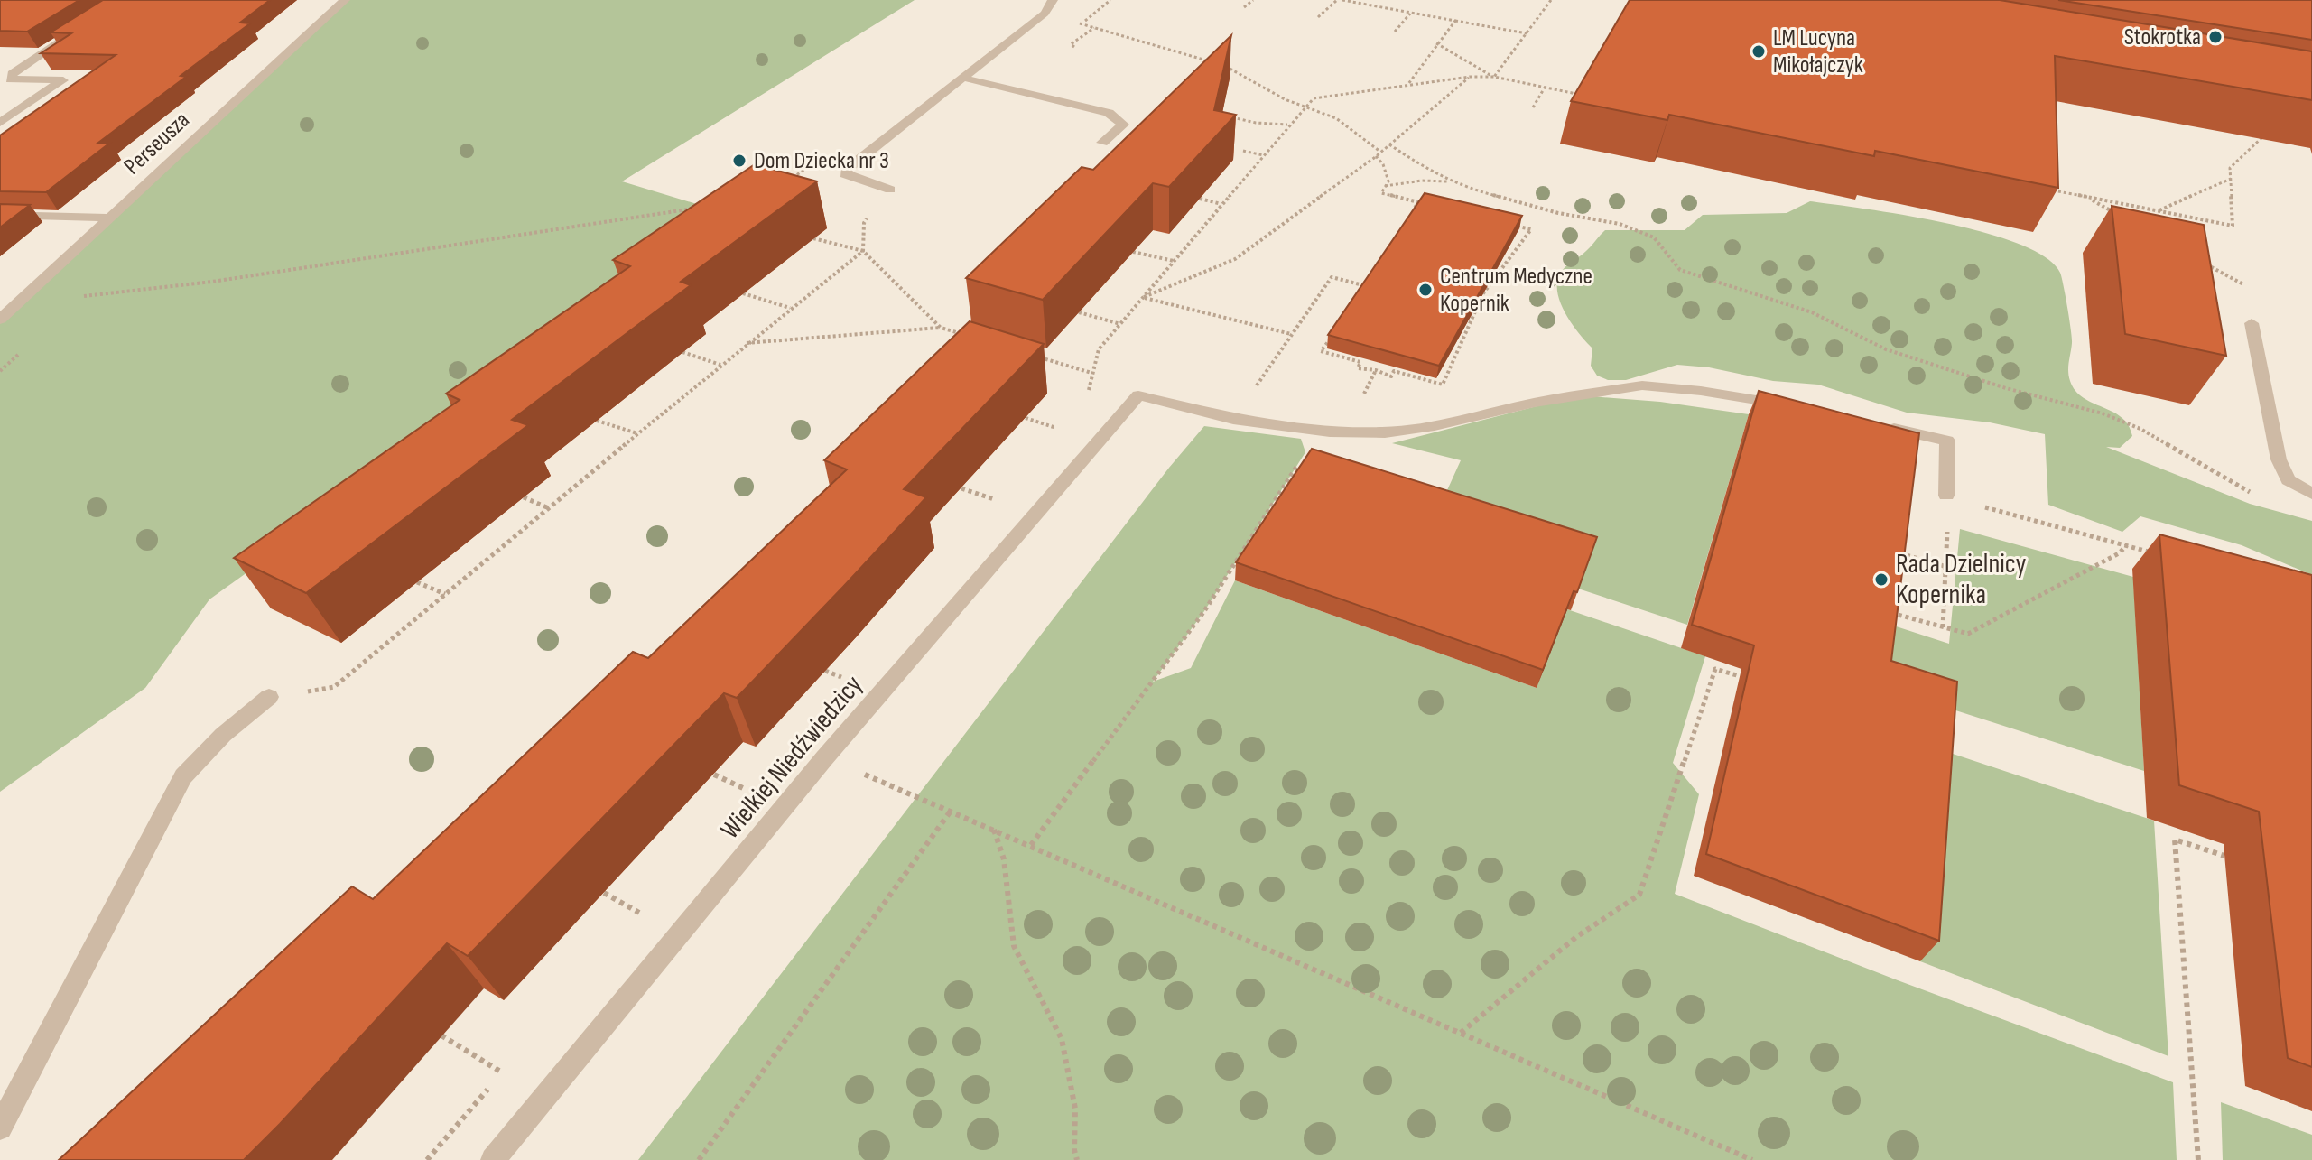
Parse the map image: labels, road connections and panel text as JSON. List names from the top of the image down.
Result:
{
  "streets": {
    "street": ["Perseusza", "Wielkiej Niedźwiedzicy"]
  },
  "places": [
    "Stokrotka",
    "LM Lucyna Mikołajczyk",
    "Dom Dziecka nr 3",
    "Centrum Medyczne Kopernik",
    "Rada Dzielnicy Kopernika"
  ]
}
